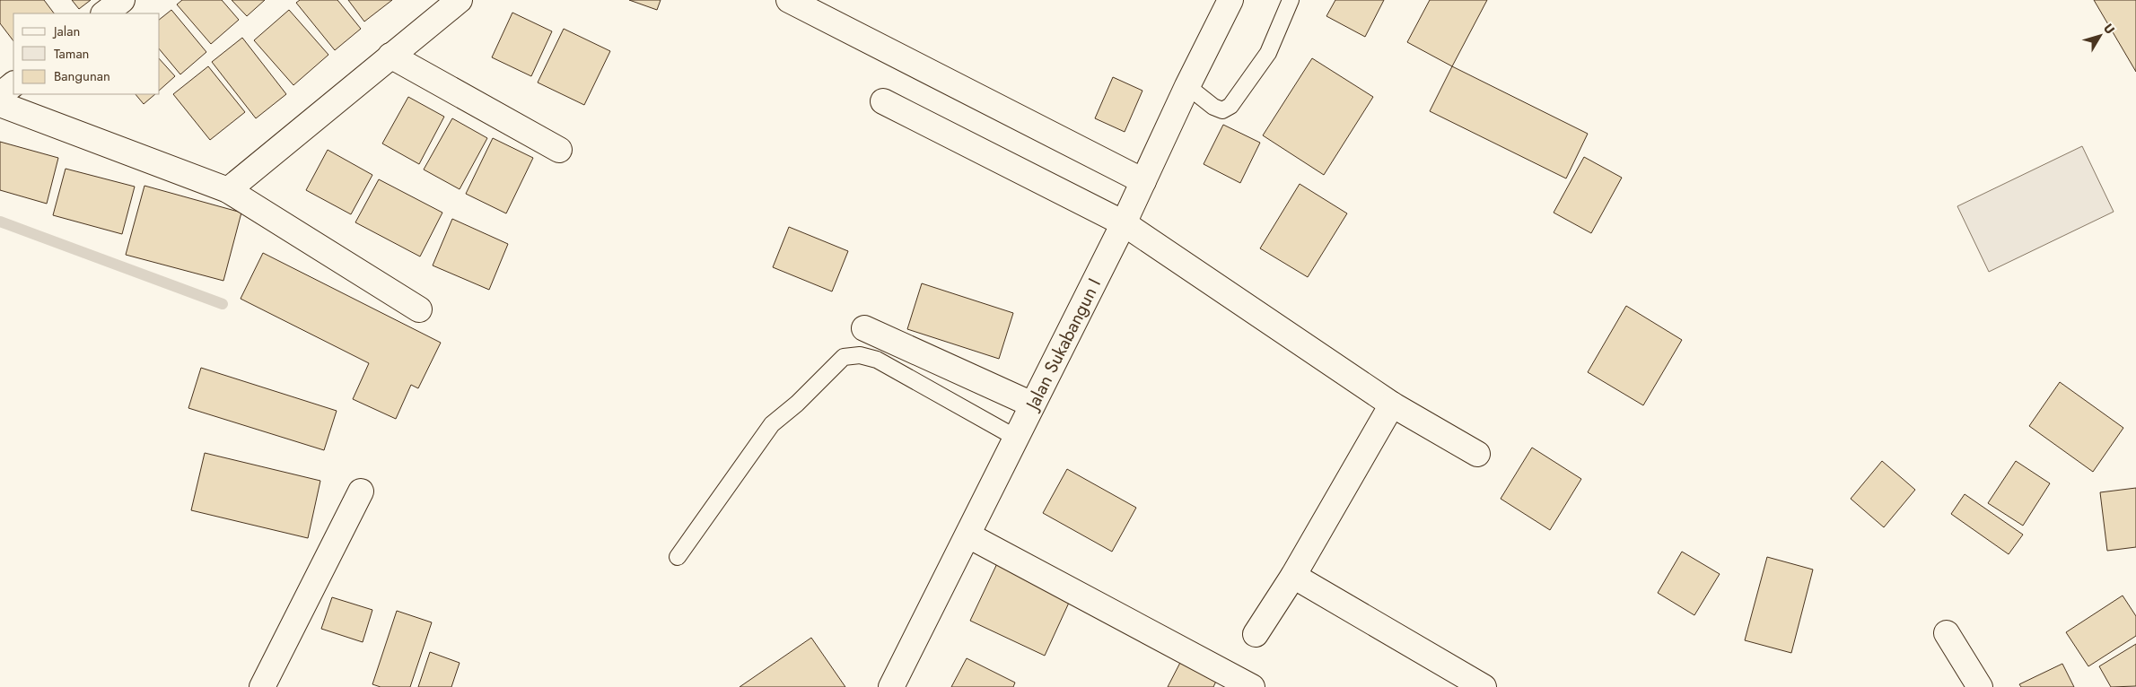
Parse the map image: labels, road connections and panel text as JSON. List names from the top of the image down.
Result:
{
  "streets": {
    "street": ["Jalan Sukabangun I"]
  },
  "legend": ["Jalan", "Taman", "Bangunan"],
  "north": "top right"
}
